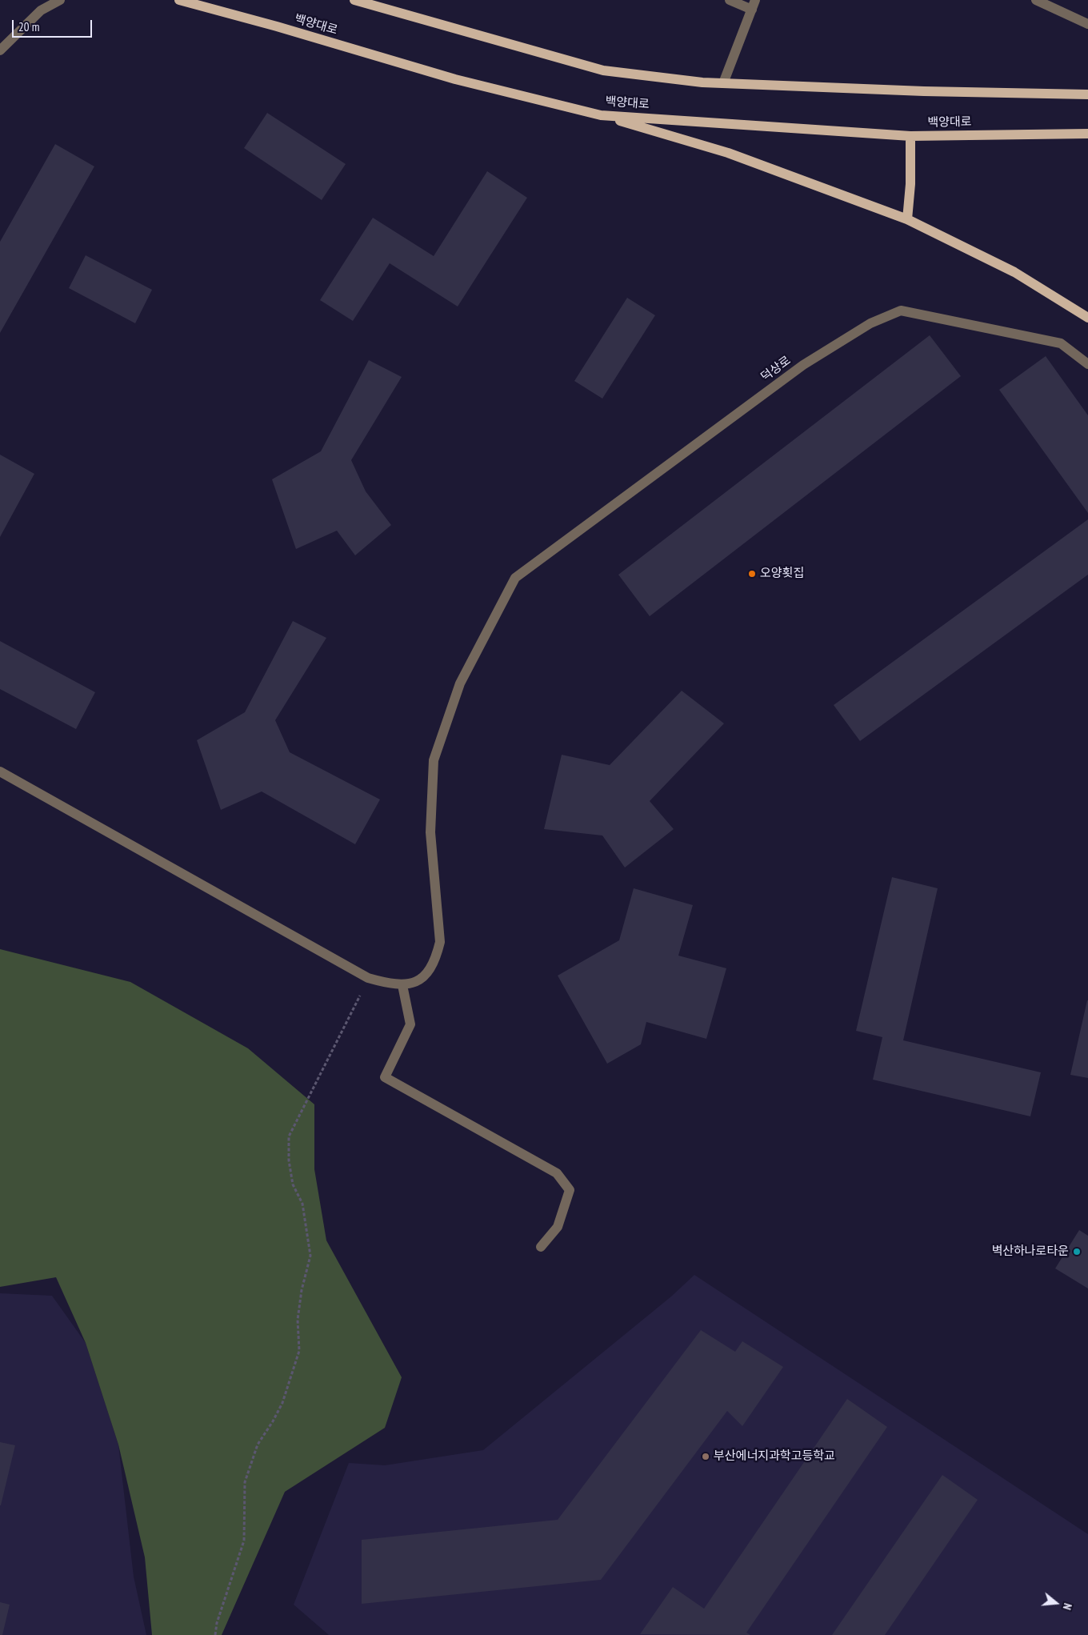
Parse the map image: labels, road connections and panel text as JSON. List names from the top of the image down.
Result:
{
  "streets": {
    "main road": ["백양대로"],
    "street": ["덕상로"]
  },
  "places": ["오양횟집", "벽산하나로타운", "부산에너지과학고등학교"],
  "scale_bar": "20 m",
  "north": "right"
}
